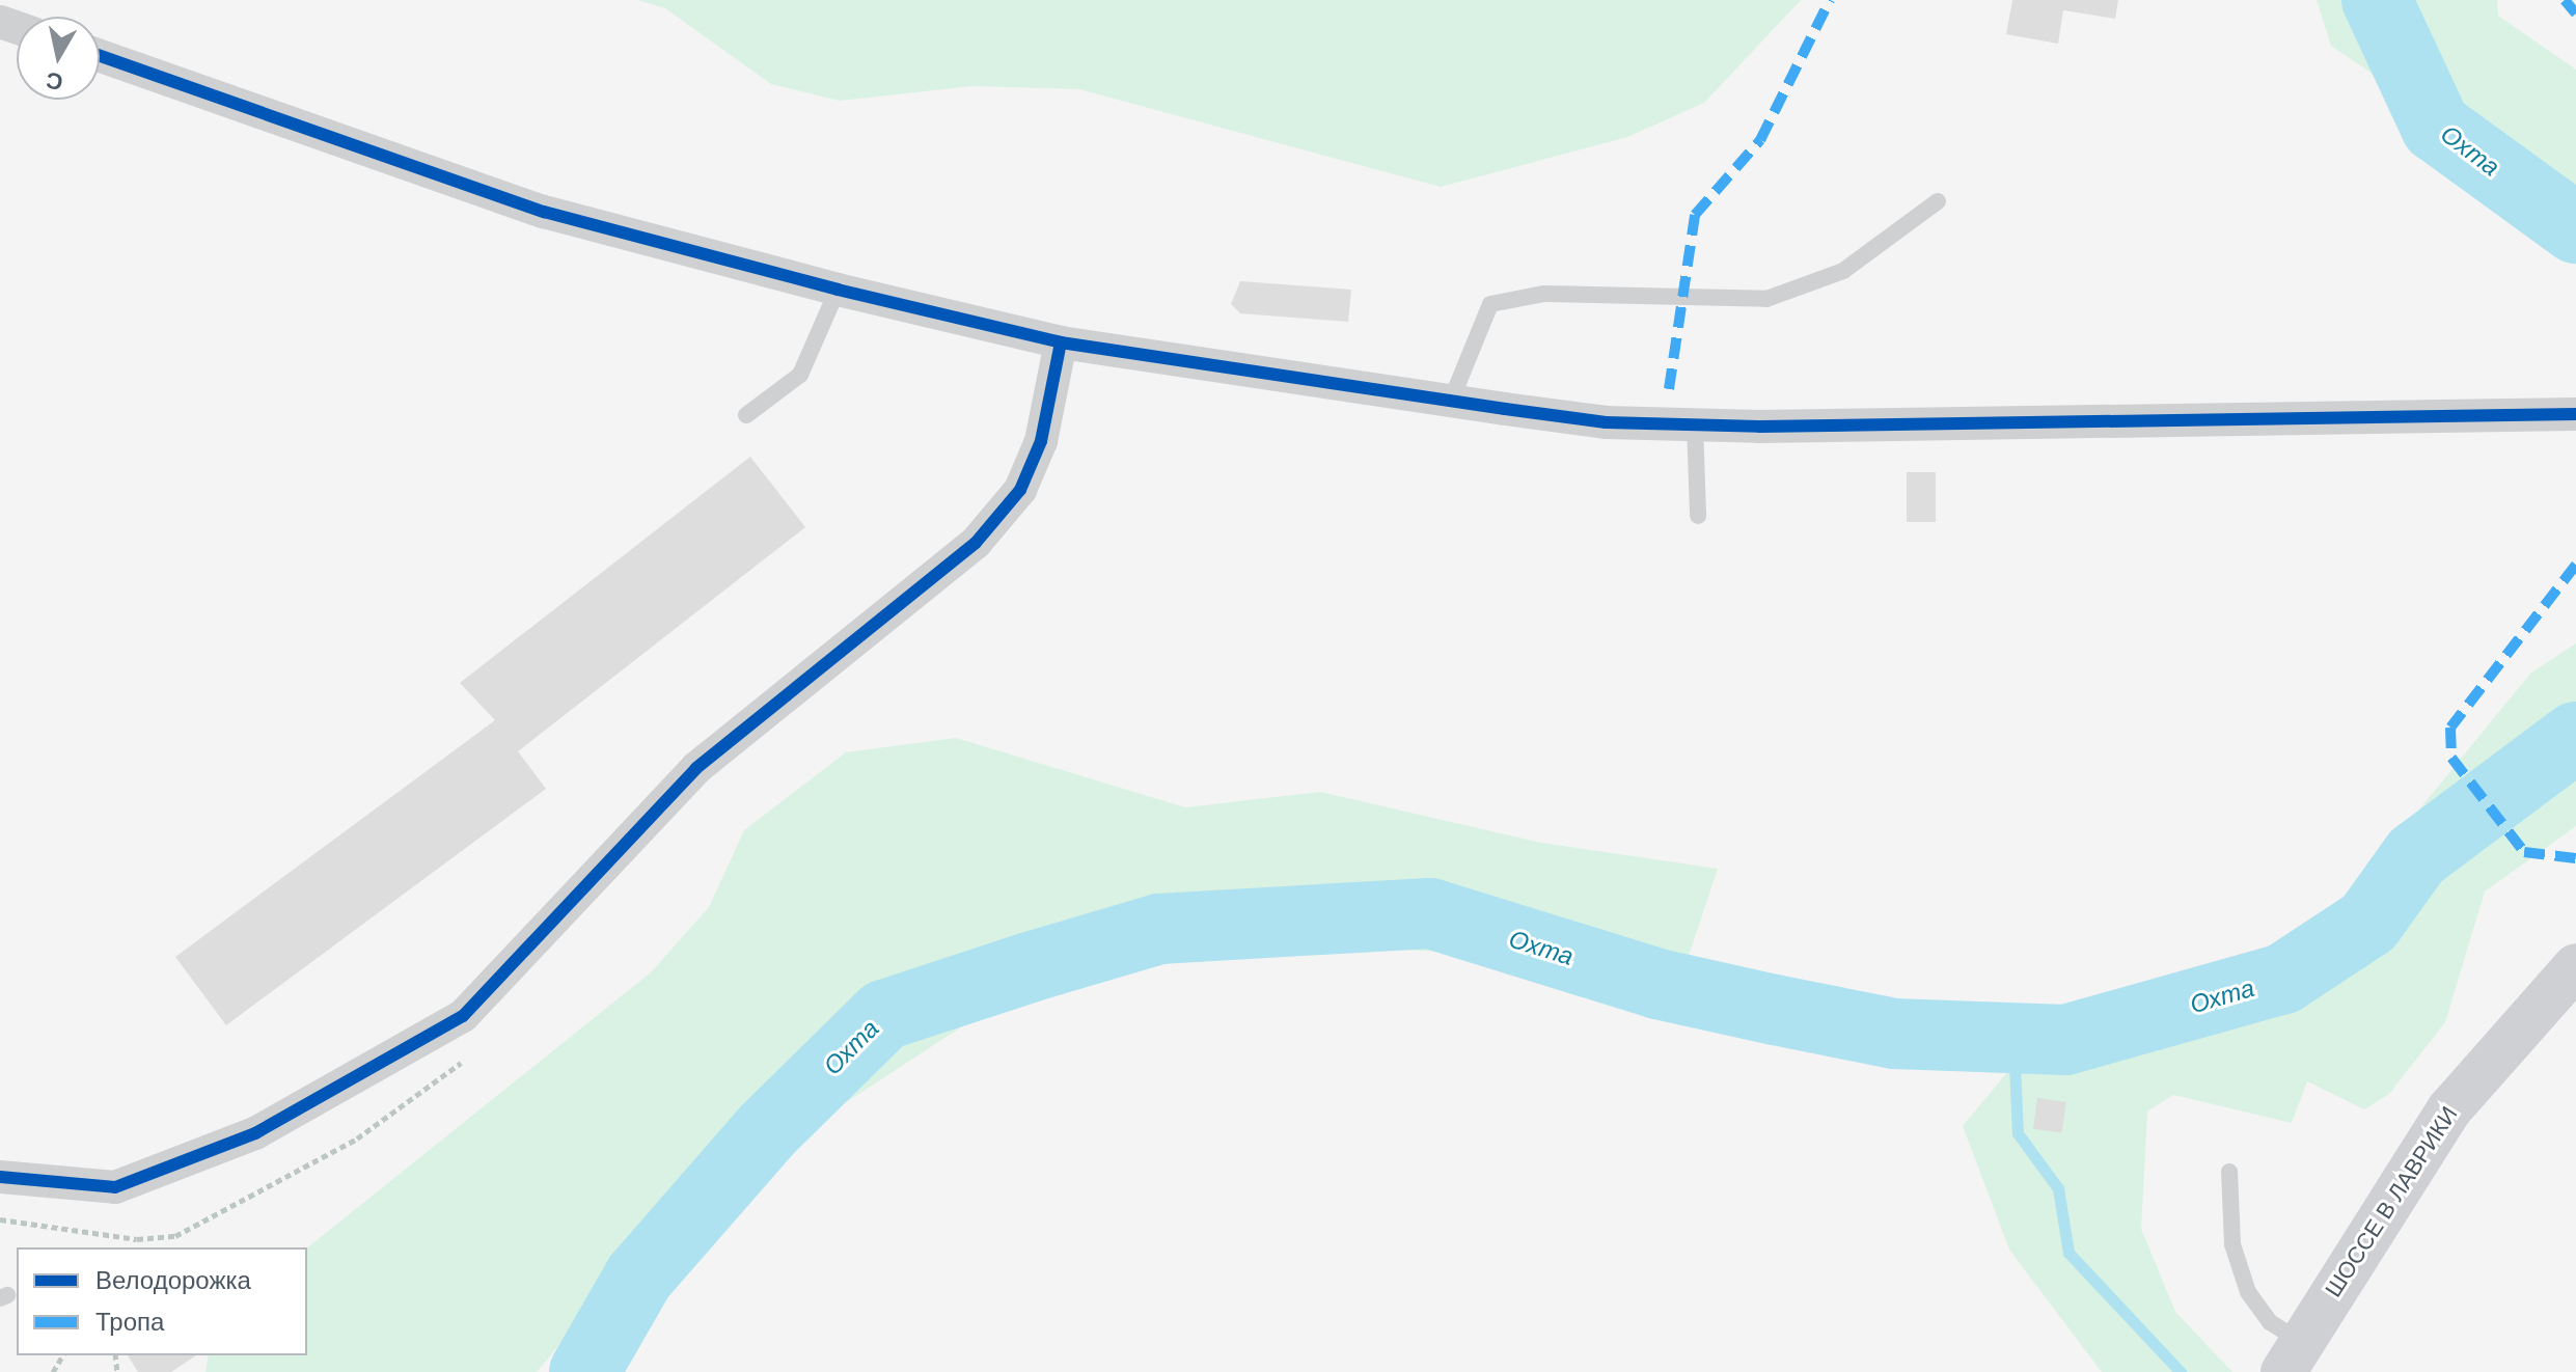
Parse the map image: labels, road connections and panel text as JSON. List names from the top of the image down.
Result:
{
  "streets": {
    "street": ["ШОССЕ В ЛАВРИКИ"]
  },
  "water": ["Охта"],
  "legend": ["Велодорожка", "Тропа"],
  "north": "bottom"
}
